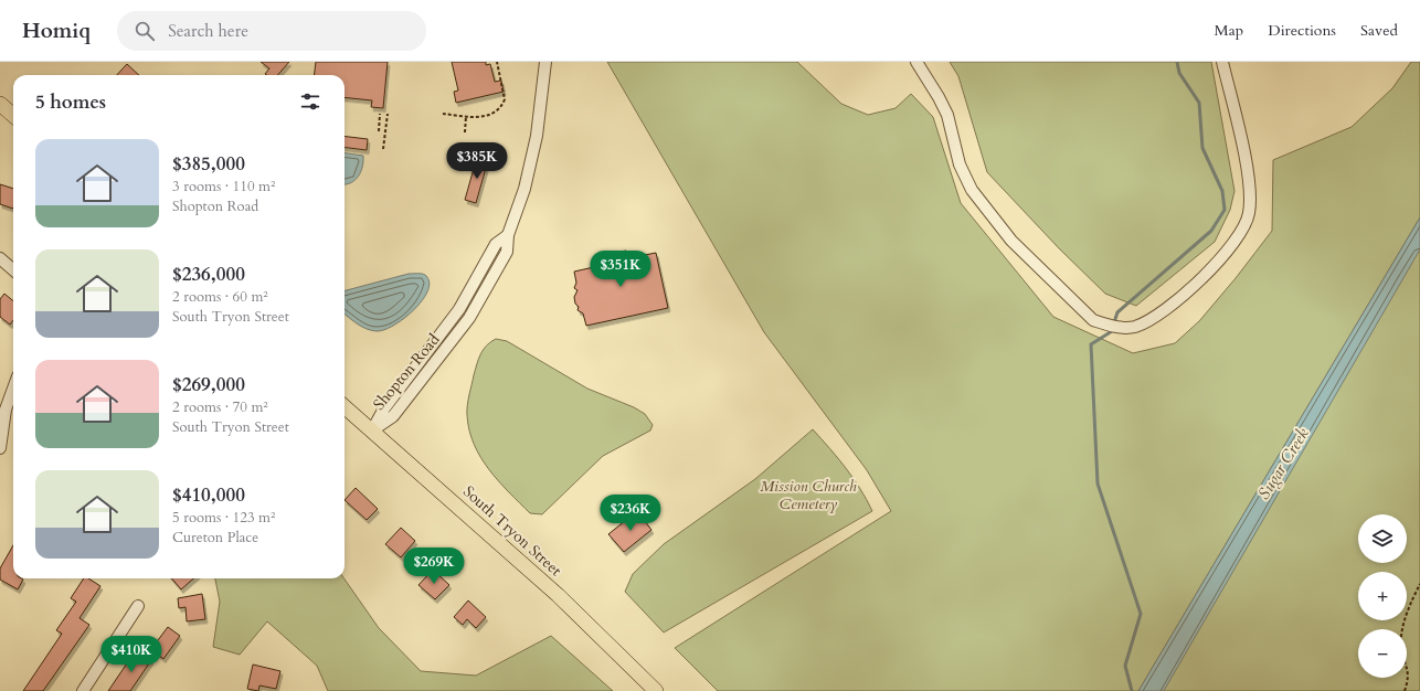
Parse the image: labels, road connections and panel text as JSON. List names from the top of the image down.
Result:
{
  "streets": {
    "main road": ["South Tryon Street"],
    "street": ["Shopton Road"]
  },
  "crossings": [
    ["Shopton Road", "South Tryon Street"]
  ],
  "water": ["Sugar Creek"],
  "parks": ["Mission Church Cemetery"],
  "page": {
    "header": "Homiq",
    "search": "Search here",
    "nav": ["Map", "Directions", "Saved"],
    "heading": "5 homes",
    "list": [
      {
        "name": "$385,000",
        "note": "3 rooms · 110 m² · Shopton Road"
      },
      {
        "name": "$236,000",
        "note": "2 rooms · 60 m² · South Tryon Street"
      },
      {
        "name": "$269,000",
        "note": "2 rooms · 70 m² · South Tryon Street"
      },
      {
        "name": "$410,000",
        "note": "5 rooms · 123 m² · Cureton Place"
      }
    ],
    "price": [
      "$385K",
      "$351K",
      "$236K",
      "$269K",
      "$410K"
    ],
    "map_buttons": ["+", "−"]
  }
}
